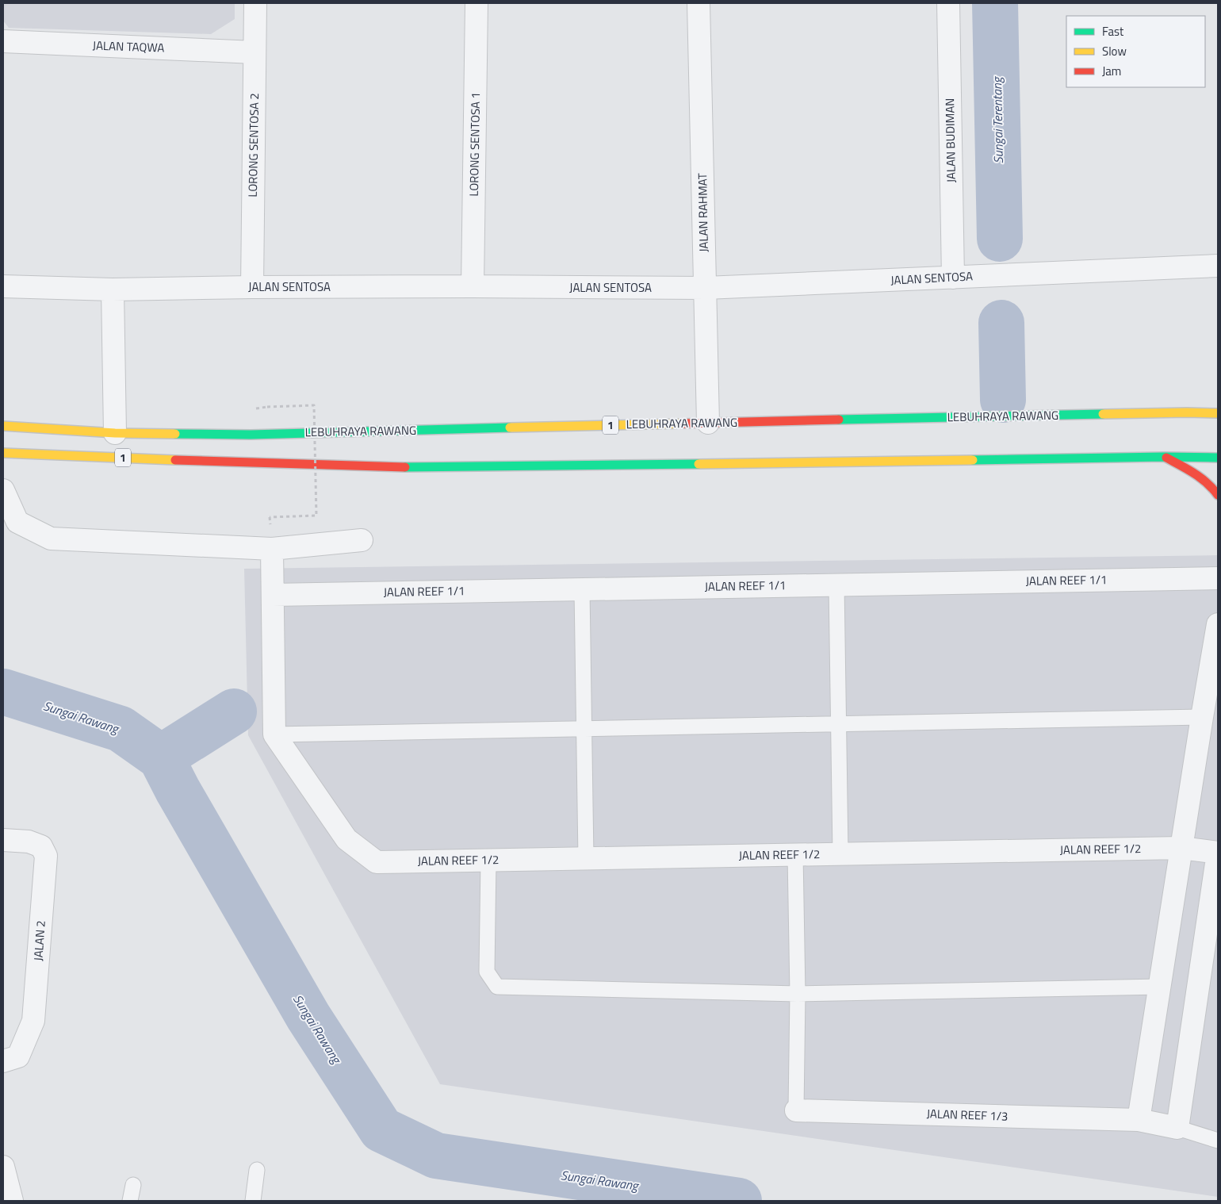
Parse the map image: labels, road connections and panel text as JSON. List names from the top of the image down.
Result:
{
  "streets": {
    "main road": ["LEBUHRAYA RAWANG", "1"],
    "street": [
      "JALAN TAQWA",
      "JALAN BUDIMAN",
      "LORONG SENTOSA 1",
      "LORONG SENTOSA 2",
      "JALAN RAHMAT",
      "JALAN SENTOSA",
      "JALAN REEF 1/1",
      "JALAN REEF 1/2",
      "JALAN 2",
      "JALAN REEF 1/3"
    ]
  },
  "crossings": [
    ["JALAN TAQWA", "LORONG SENTOSA 2"],
    ["JALAN BUDIMAN", "JALAN SENTOSA"],
    ["LORONG SENTOSA 1", "JALAN SENTOSA"],
    ["LORONG SENTOSA 2", "JALAN SENTOSA"],
    ["JALAN RAHMAT", "JALAN SENTOSA"],
    ["JALAN RAHMAT", "LEBUHRAYA RAWANG"]
  ],
  "water": ["Sungai Terentang", "Sungai Rawang"],
  "legend": ["Fast", "Slow", "Jam"]
}
